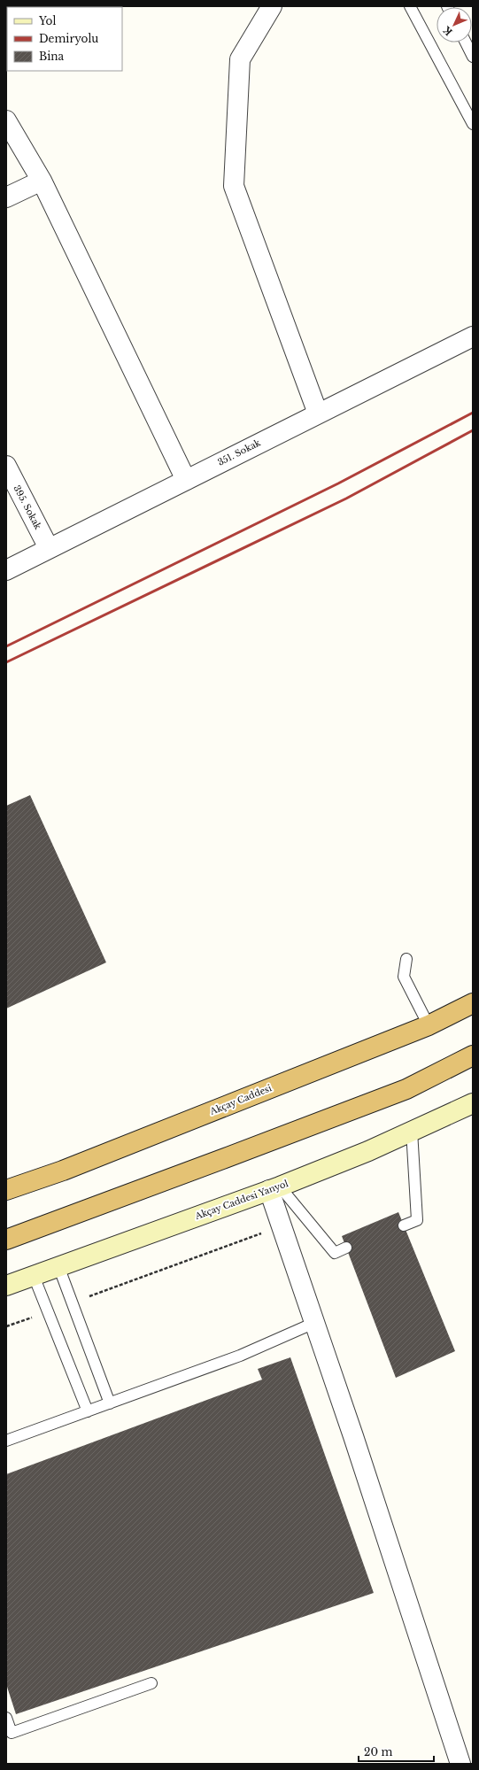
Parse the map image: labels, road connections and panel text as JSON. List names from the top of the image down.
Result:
{
  "streets": {
    "highway": ["Akçay Caddesi"],
    "main road": ["Akçay Caddesi Yanyol"],
    "street": ["351. Sokak", "395. Sokak"]
  },
  "crossings": [
    ["351. Sokak", "395. Sokak"]
  ],
  "legend": ["Yol", "Demiryolu", "Bina"],
  "scale_bar": "20 m",
  "north": "bottom left"
}
